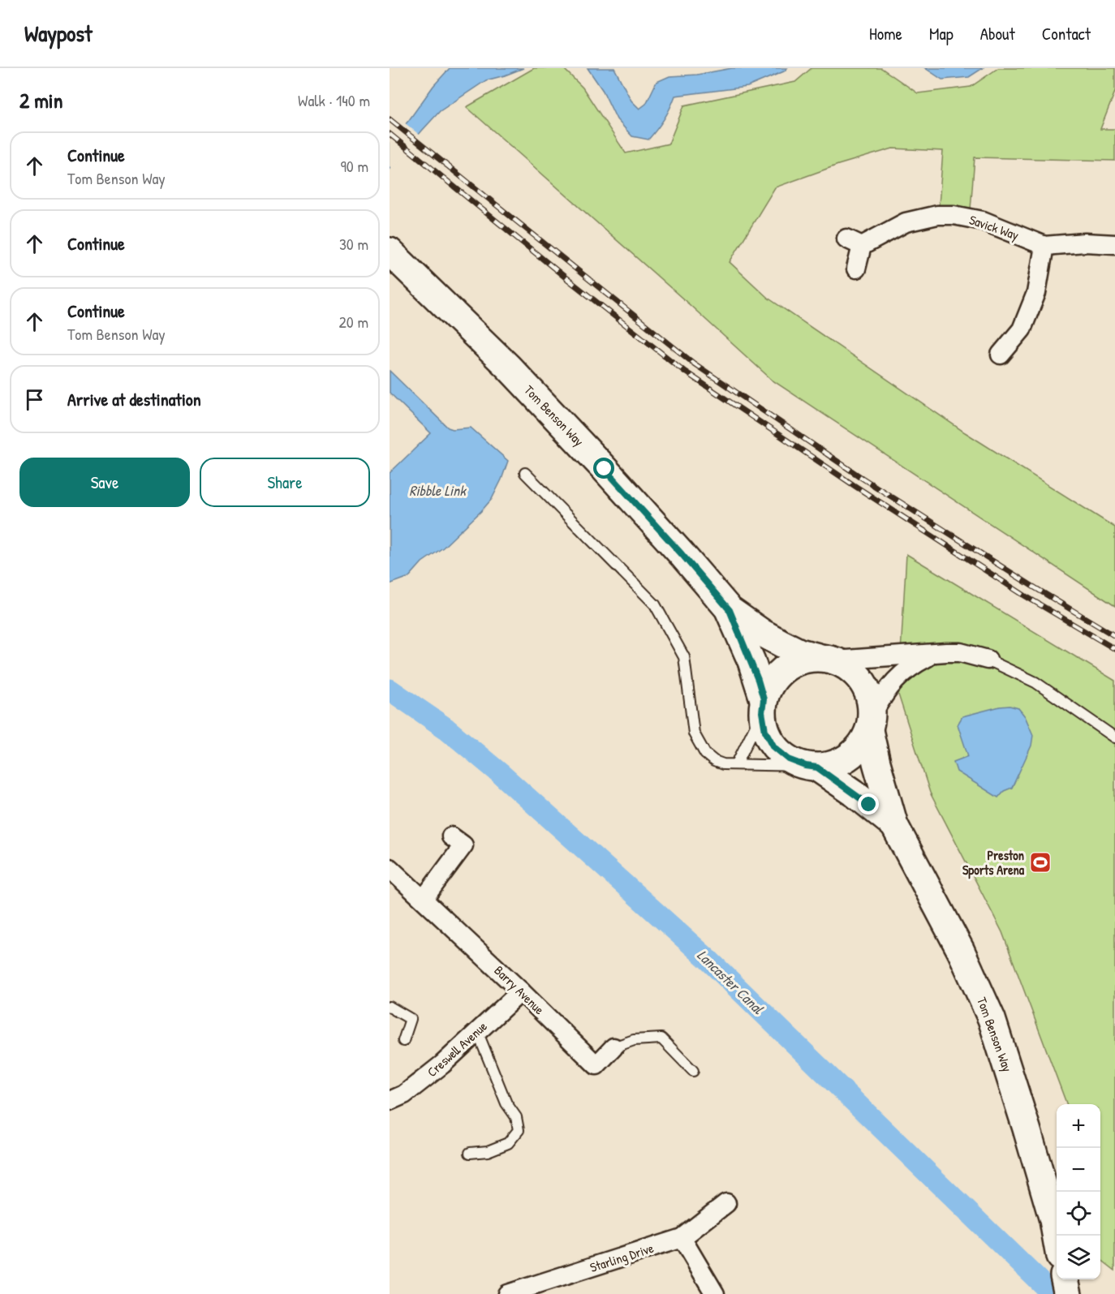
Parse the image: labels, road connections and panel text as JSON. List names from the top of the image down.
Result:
{
  "streets": {
    "main road": ["Tom Benson Way"],
    "street": [
      "Savick Way",
      "Barry Avenue",
      "Creswell Avenue",
      "Starling Drive"
    ]
  },
  "crossings": [
    ["Barry Avenue", "Creswell Avenue"]
  ],
  "water": ["Ribble Link", "Lancaster Canal"],
  "places": {
    "sports": ["Preston Sports Arena"]
  },
  "page": {
    "header": "Waypost",
    "nav": [
      "Home",
      "Map",
      "About",
      "Contact"
    ],
    "heading": ["2 min", "Walk · 140 m"],
    "list": [
      ["Continue", "Tom Benson Way", "90 m"],
      ["Continue", "30 m"],
      ["Continue", "Tom Benson Way", "20 m"],
      "Arrive at destination"
    ],
    "buttons": ["Save", "Share"],
    "map_buttons": ["+", "−"]
  }
}
